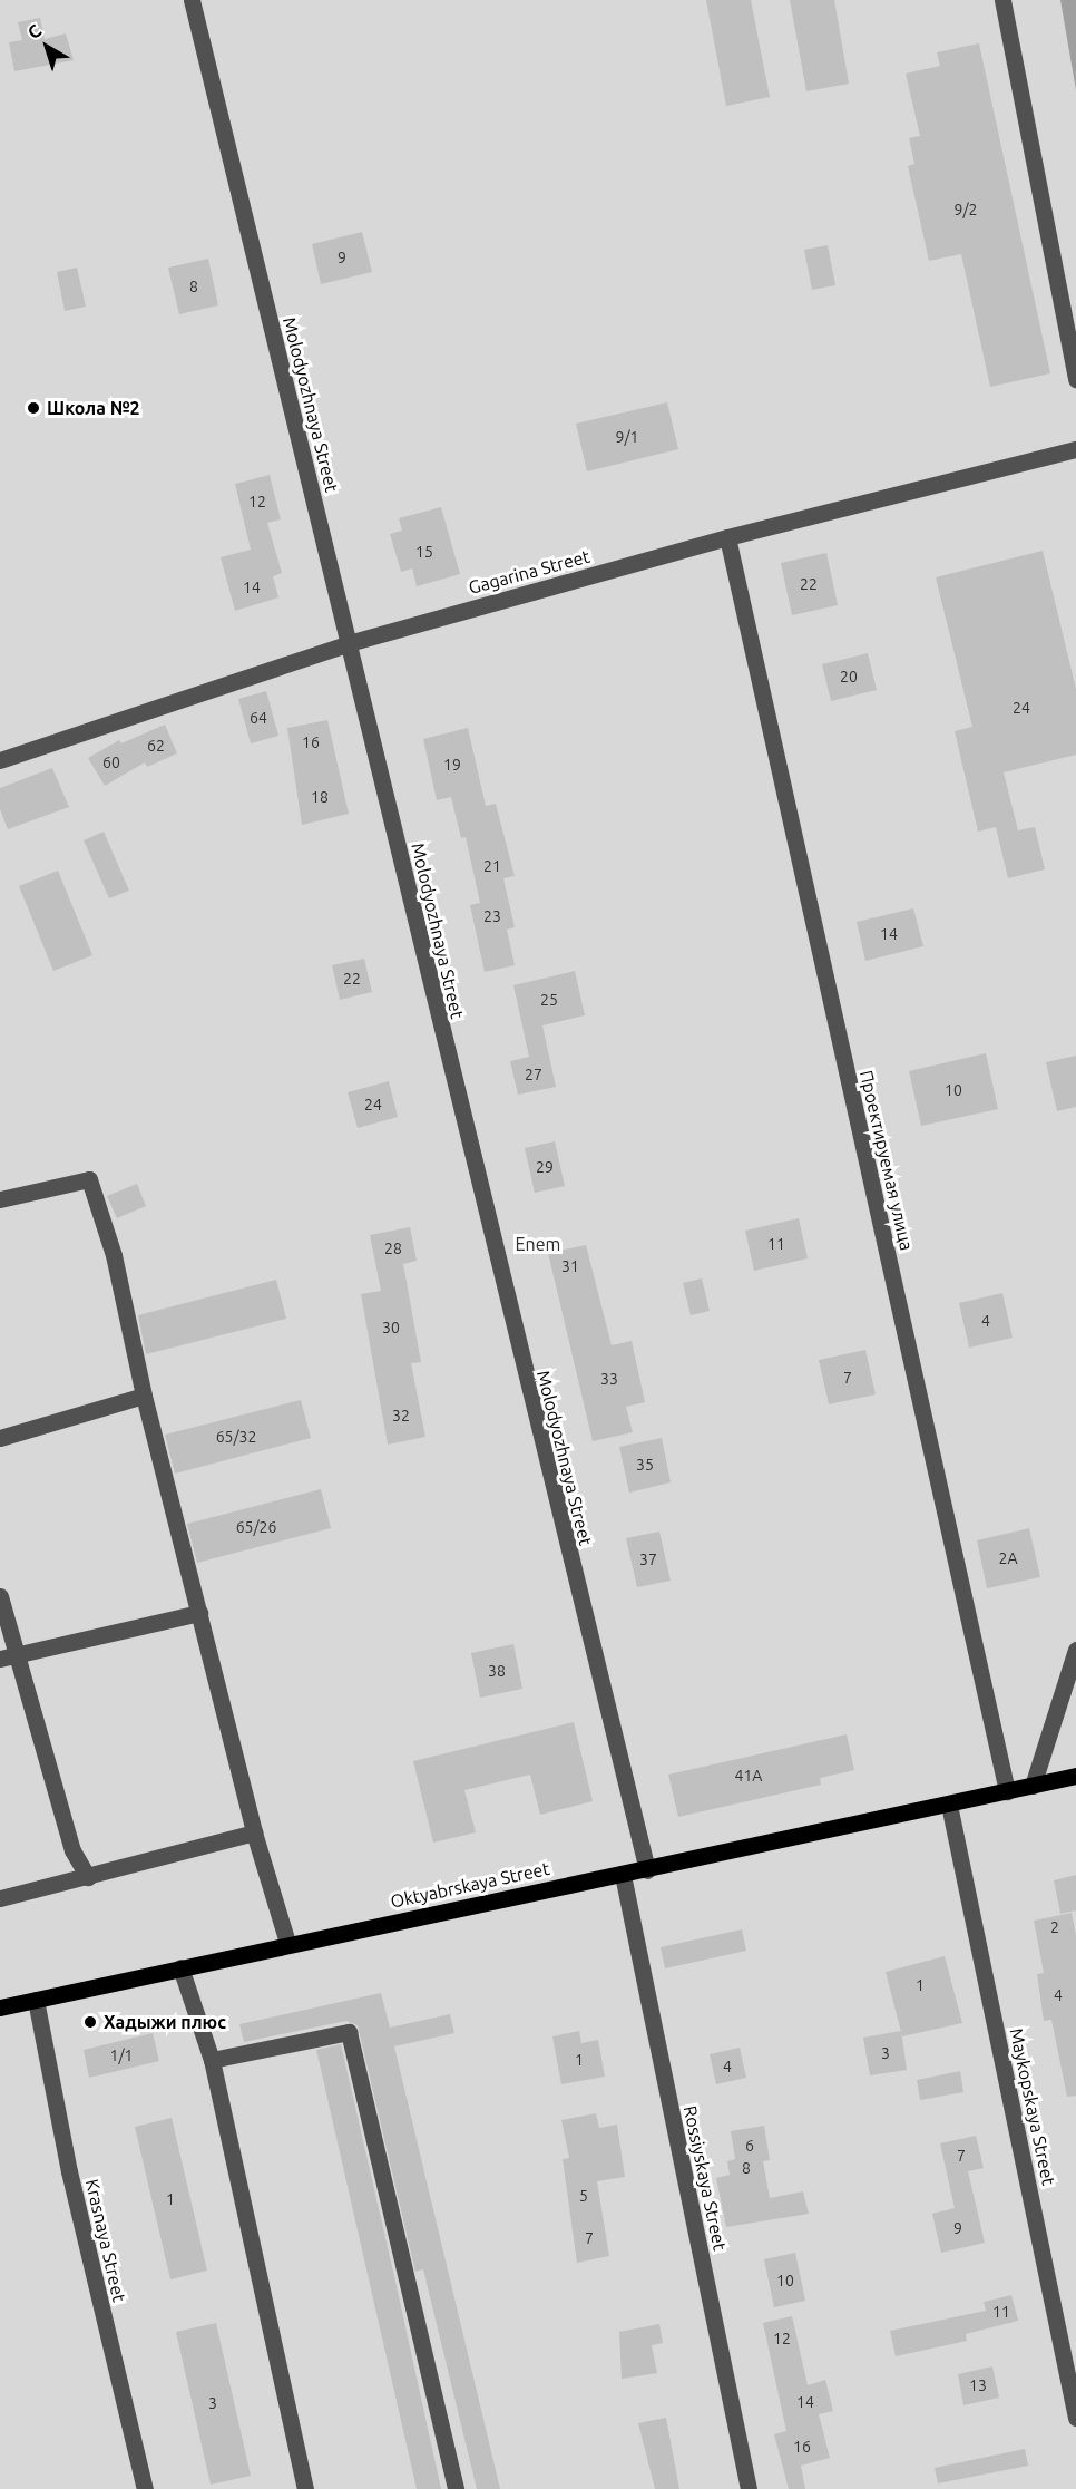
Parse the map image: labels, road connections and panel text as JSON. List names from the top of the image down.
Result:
{
  "streets": {
    "main road": ["Oktyabrskaya Street"],
    "street": [
      "Molodyozhnaya Street",
      "Gagarina Street",
      "Проектируемая улица",
      "Maykopskaya Street",
      "Rossiyskaya Street",
      "Krasnaya Street"
    ]
  },
  "crossings": [
    ["Molodyozhnaya Street", "Gagarina Street"],
    ["Molodyozhnaya Street", "Oktyabrskaya Street"],
    ["Gagarina Street", "Проектируемая улица"],
    ["Проектируемая улица", "Oktyabrskaya Street"],
    ["Oktyabrskaya Street", "Maykopskaya Street"],
    ["Oktyabrskaya Street", "Rossiyskaya Street"],
    ["Oktyabrskaya Street", "Krasnaya Street"]
  ],
  "parks": ["Enem"],
  "places": ["Школа №2", "Хадыжи плюс"],
  "house_numbers": [
    "9/2",
    "9",
    "8",
    "9/1",
    "12",
    "15",
    "22",
    "14",
    "20",
    "24",
    "64",
    "16",
    "62",
    "60",
    "19",
    "18",
    "21",
    "23",
    "14",
    "22",
    "25",
    "27",
    "10",
    "24",
    "29",
    "11",
    "28",
    "31",
    "4",
    "30",
    "7",
    "33",
    "32",
    "65/32",
    "35",
    "65/26",
    "2А",
    "37",
    "38",
    "41А",
    "2",
    "1",
    "4",
    "3",
    "1/1",
    "1",
    "4",
    "6",
    "7",
    "8",
    "5",
    "1",
    "9",
    "7",
    "10",
    "11",
    "12",
    "13",
    "14",
    "3",
    "16"
  ],
  "north": "top left"
}
